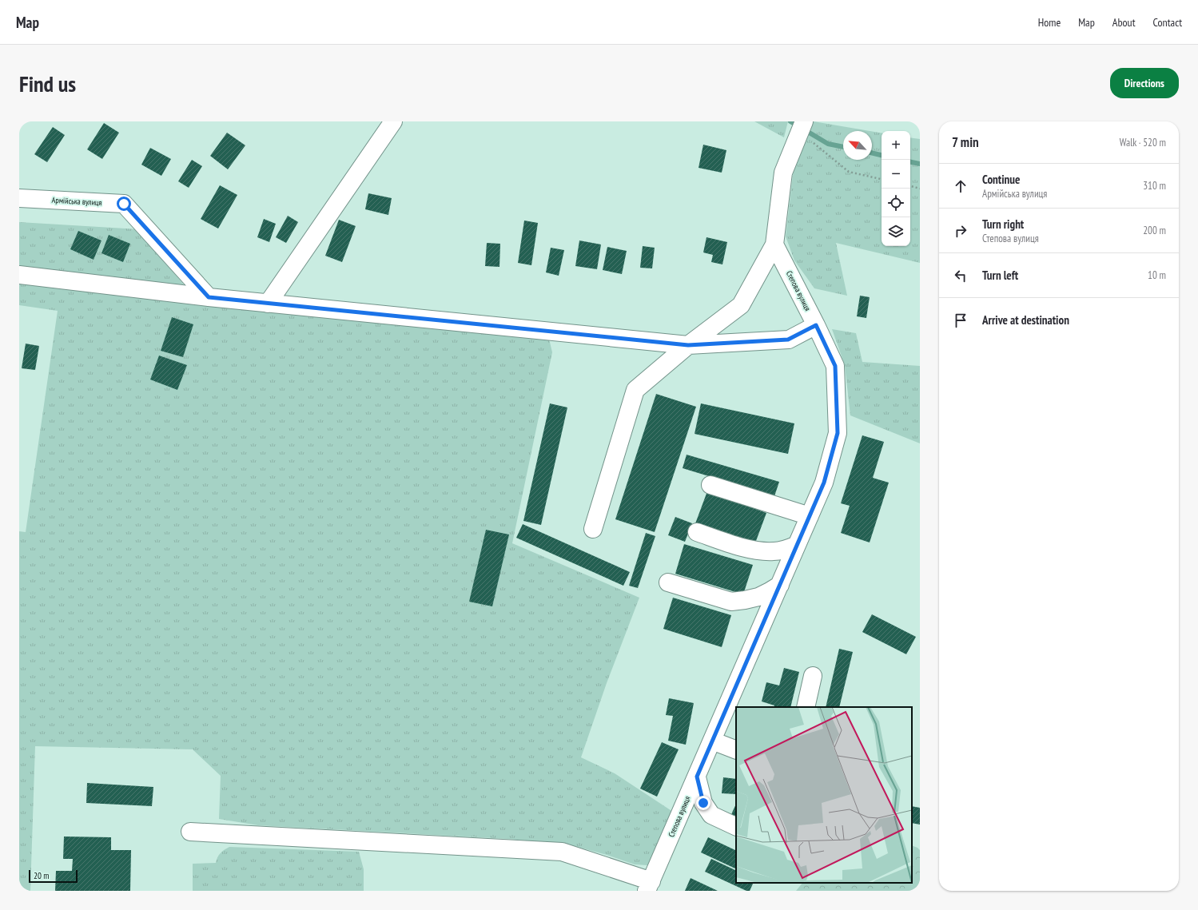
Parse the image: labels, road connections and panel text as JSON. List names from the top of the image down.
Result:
{
  "streets": {
    "street": ["Армійська вулиця", "Степова вулиця"]
  },
  "scale_bar": "20 m",
  "north": "top left",
  "page": {
    "header": "Map",
    "nav": [
      "Home",
      "Map",
      "About",
      "Contact"
    ],
    "buttons": "Directions",
    "title": "Find us",
    "heading": ["7 min", "Walk · 520 m"],
    "map_buttons": ["+", "−"],
    "list": [
      ["Continue", "Армійська вулиця", "310 m"],
      ["Turn right", "Степова вулиця", "200 m"],
      ["Turn left", "10 m"],
      "Arrive at destination"
    ],
    "scale": "20 m"
  }
}
